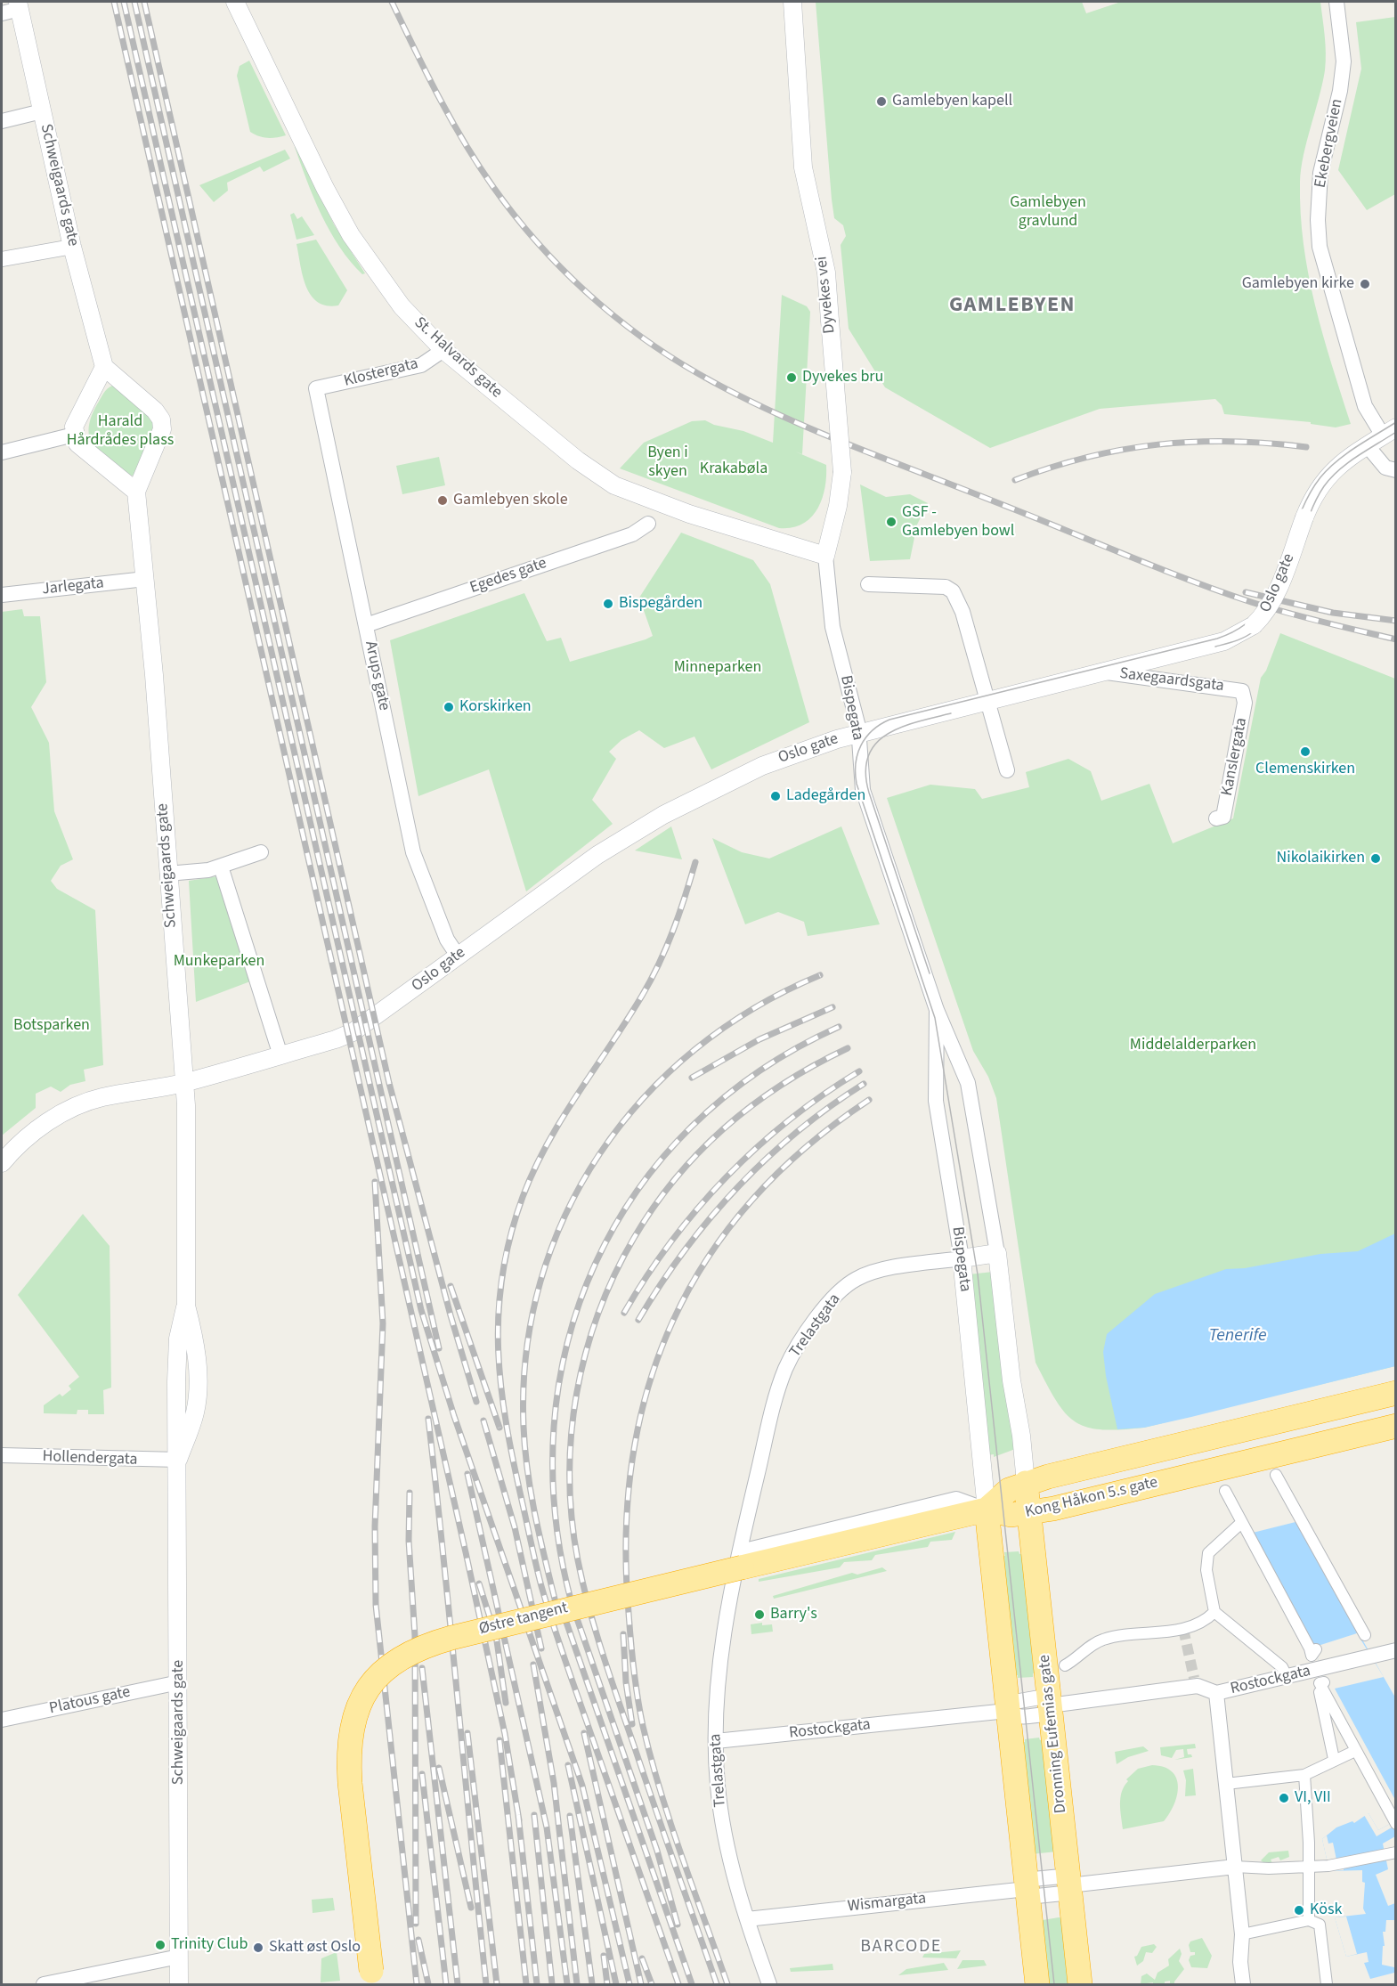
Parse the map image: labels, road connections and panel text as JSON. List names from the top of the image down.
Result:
{
  "streets": {
    "highway": ["Kong Håkon 5.s gate", "Østre tangent", "Dronning Eufemias gate"],
    "street": [
      "Ekebergveien",
      "Schweigaards gate",
      "Dyvekes vei",
      "St. Halvards gate",
      "Klostergata",
      "Egedes gate",
      "Oslo gate",
      "Jarlegata",
      "Arups gate",
      "Saxegaardsgata",
      "Bispegata",
      "Kanslergata",
      "Trelastgata",
      "Hollendergata",
      "Rostockgata",
      "Platous gate",
      "Wismargata"
    ]
  },
  "crossings": [
    ["Ekebergveien", "Oslo gate"],
    ["Schweigaards gate", "Oslo gate"],
    ["Schweigaards gate", "Jarlegata"],
    ["Schweigaards gate", "Hollendergata"],
    ["Schweigaards gate", "Platous gate"],
    ["Dyvekes vei", "St. Halvards gate"],
    ["Dyvekes vei", "Bispegata"],
    ["St. Halvards gate", "Klostergata"],
    ["St. Halvards gate", "Bispegata"],
    ["Klostergata", "Arups gate"],
    ["Egedes gate", "Arups gate"],
    ["Oslo gate", "Arups gate"],
    ["Oslo gate", "Saxegaardsgata"],
    ["Oslo gate", "Bispegata"],
    ["Saxegaardsgata", "Kanslergata"],
    ["Bispegata", "Trelastgata"],
    ["Bispegata", "Kong Håkon 5.s gate"],
    ["Bispegata", "Østre tangent"],
    ["Bispegata", "Dronning Eufemias gate"],
    ["Trelastgata", "Rostockgata"],
    ["Trelastgata", "Wismargata"],
    ["Kong Håkon 5.s gate", "Østre tangent"],
    ["Kong Håkon 5.s gate", "Dronning Eufemias gate"],
    ["Rostockgata", "Dronning Eufemias gate"],
    ["Dronning Eufemias gate", "Wismargata"]
  ],
  "districts": ["GAMLEBYEN", "BARCODE"],
  "water": ["Tenerife"],
  "parks": [
    "Gamlebyen gravlund",
    "Harald Hårdrådes plass",
    "Byen i skyen",
    "Krakabøla",
    "Minneparken",
    "Munkeparken",
    "Botsparken",
    "Middelalderparken"
  ],
  "places": [
    "Gamlebyen kapell",
    "Gamlebyen kirke",
    "Dyvekes bru",
    "Gamlebyen skole",
    "GSF - Gamlebyen bowl",
    "Bispegården",
    "Korskirken",
    "Clemenskirken",
    "Ladegården",
    "Nikolaikirken",
    "Barry's",
    "VI, VII",
    "Kösk",
    "Trinity Club",
    "Skatt øst Oslo"
  ]
}
